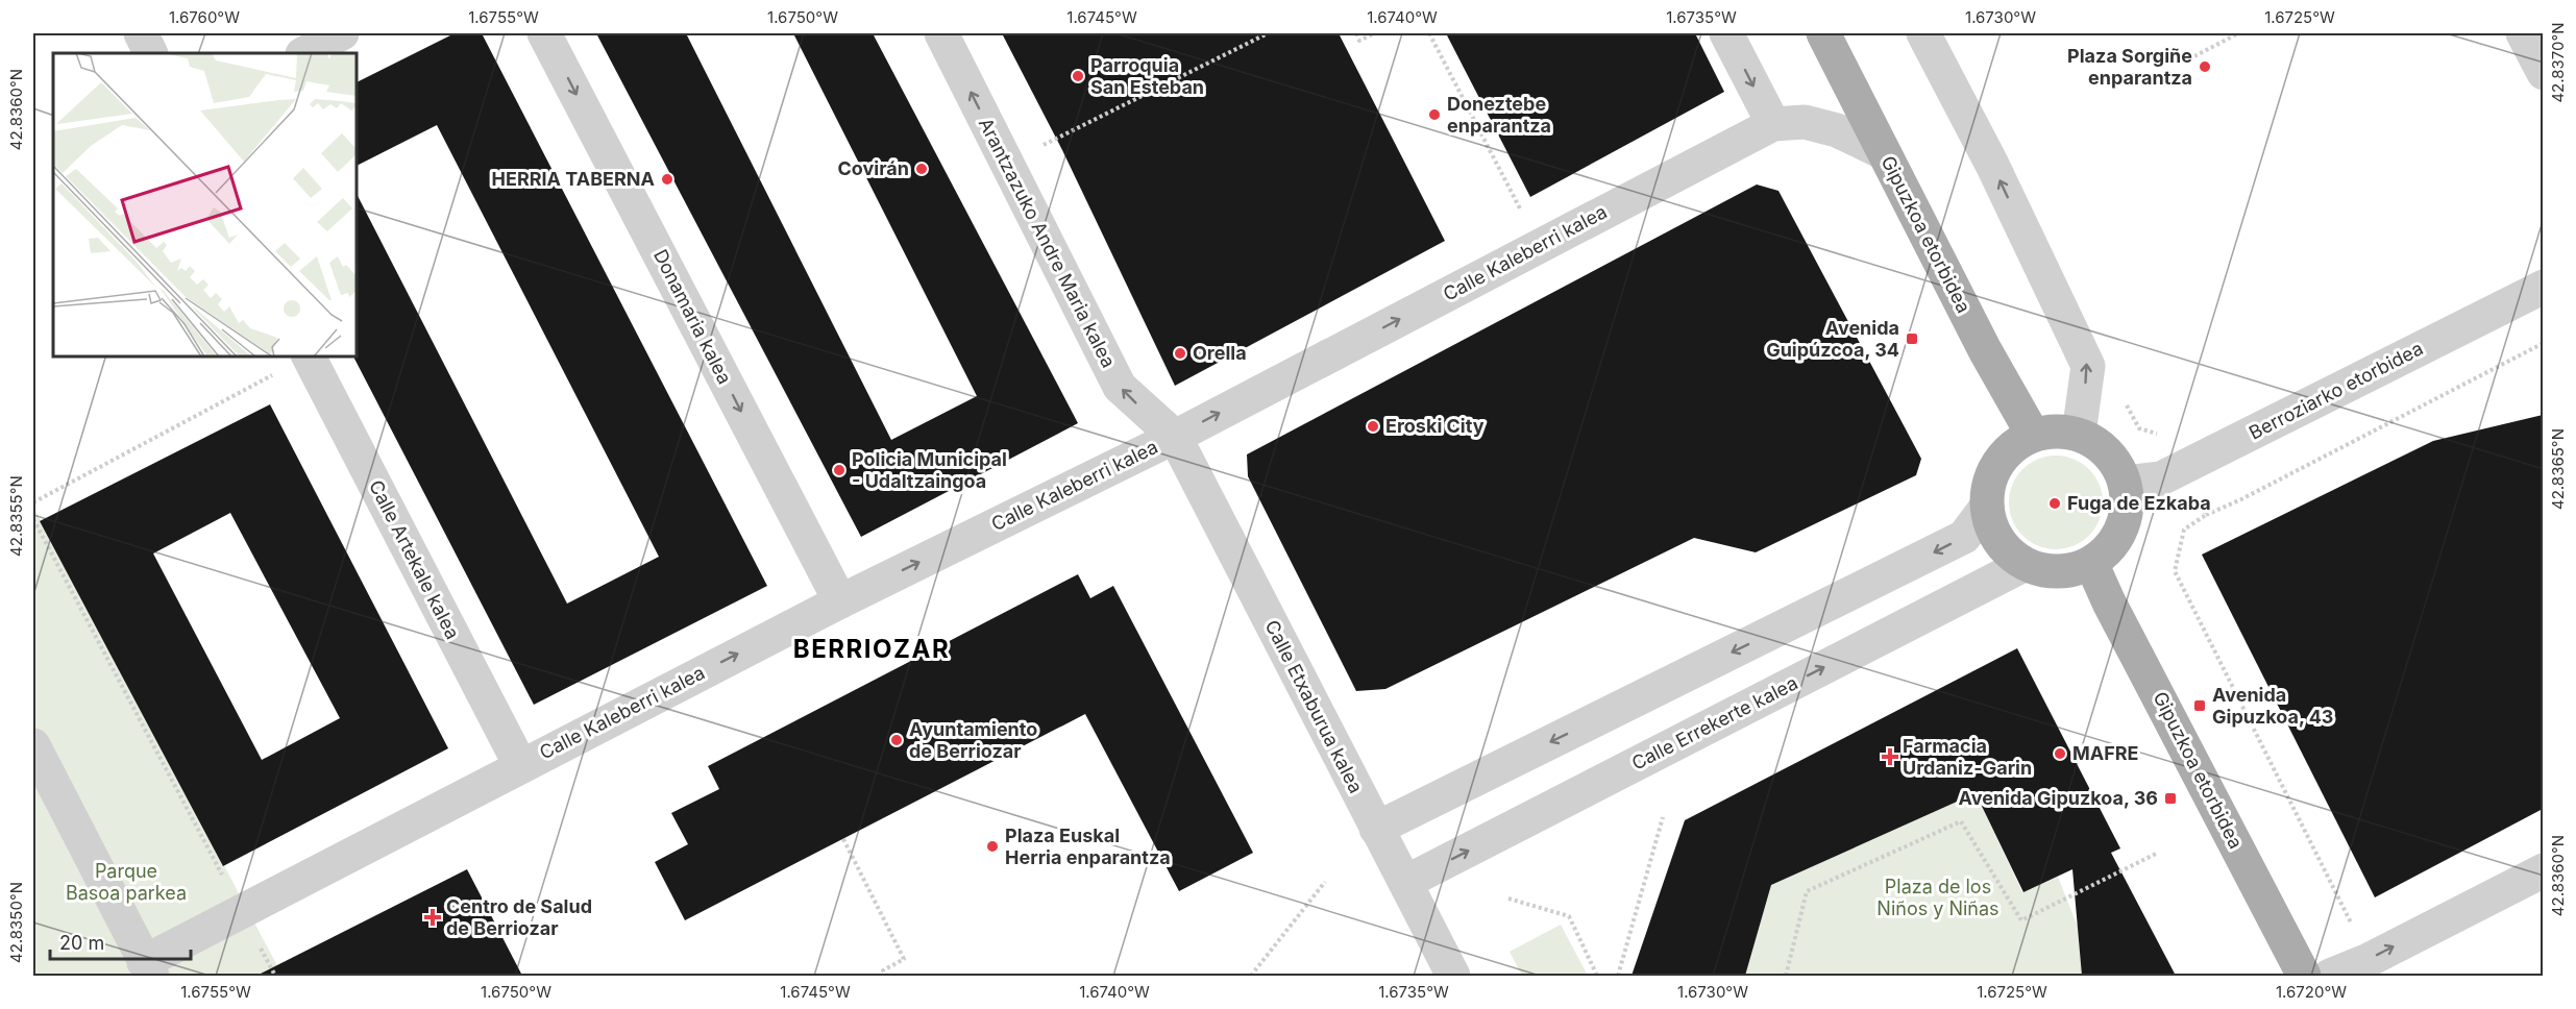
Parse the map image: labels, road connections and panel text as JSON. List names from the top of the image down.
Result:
{
  "streets": {
    "main road": ["Gipuzkoa etorbidea"],
    "street": [
      "Arantzazuko Andre Maria kalea",
      "Calle Kaleberri kalea",
      "Donamaria kalea",
      "Berroziarko etorbidea",
      "Calle Artekale kalea",
      "Calle Etxaburua kalea",
      "Calle Errekerte kalea"
    ]
  },
  "crossings": [
    ["Gipuzkoa etorbidea", "Calle Kaleberri kalea"],
    ["Gipuzkoa etorbidea", "Berroziarko etorbidea"],
    ["Gipuzkoa etorbidea", "Calle Errekerte kalea"],
    ["Arantzazuko Andre Maria kalea", "Calle Kaleberri kalea"],
    ["Arantzazuko Andre Maria kalea", "Calle Etxaburua kalea"],
    ["Calle Kaleberri kalea", "Donamaria kalea"],
    ["Calle Kaleberri kalea", "Calle Artekale kalea"],
    ["Calle Kaleberri kalea", "Calle Etxaburua kalea"],
    ["Berroziarko etorbidea", "Calle Errekerte kalea"],
    ["Calle Etxaburua kalea", "Calle Errekerte kalea"]
  ],
  "one_way": ["Arantzazuko Andre Maria kalea", "Calle Kaleberri kalea", "Donamaria kalea"],
  "districts": ["BERRIOZAR"],
  "parks": ["Parque Basoa parkea", "Plaza de los Niños y Niñas"],
  "places": {
    "other": [
      "Plaza Sorgiñe enparantza",
      "Parroquia San Esteban",
      "Doneztebe enparantza",
      "Covirán",
      "HERRIA TABERNA",
      "Orella",
      "Eroski City",
      "Policia Municipal - Udaltzaingoa",
      "Fuga de Ezkaba",
      "Ayuntamiento de Berriozar",
      "MAFRE",
      "Plaza Euskal Herria enparantza"
    ],
    "transit": ["Avenida Guipúzcoa, 34", "Avenida Gipuzkoa, 43", "Avenida Gipuzkoa, 36"],
    "health": ["Farmacia Urdaniz-Garin", "Centro de Salud de Berriozar"]
  },
  "scale_bar": "20 m",
  "coordinates": [
    "1.6760°W",
    "1.6755°W",
    "1.6750°W",
    "1.6745°W",
    "1.6740°W",
    "1.6735°W",
    "1.6730°W",
    "1.6725°W",
    "42.8370°N",
    "42.8360°N",
    "42.8365°N",
    "42.8355°N",
    "42.8350°N",
    "1.6720°W"
  ]
}
